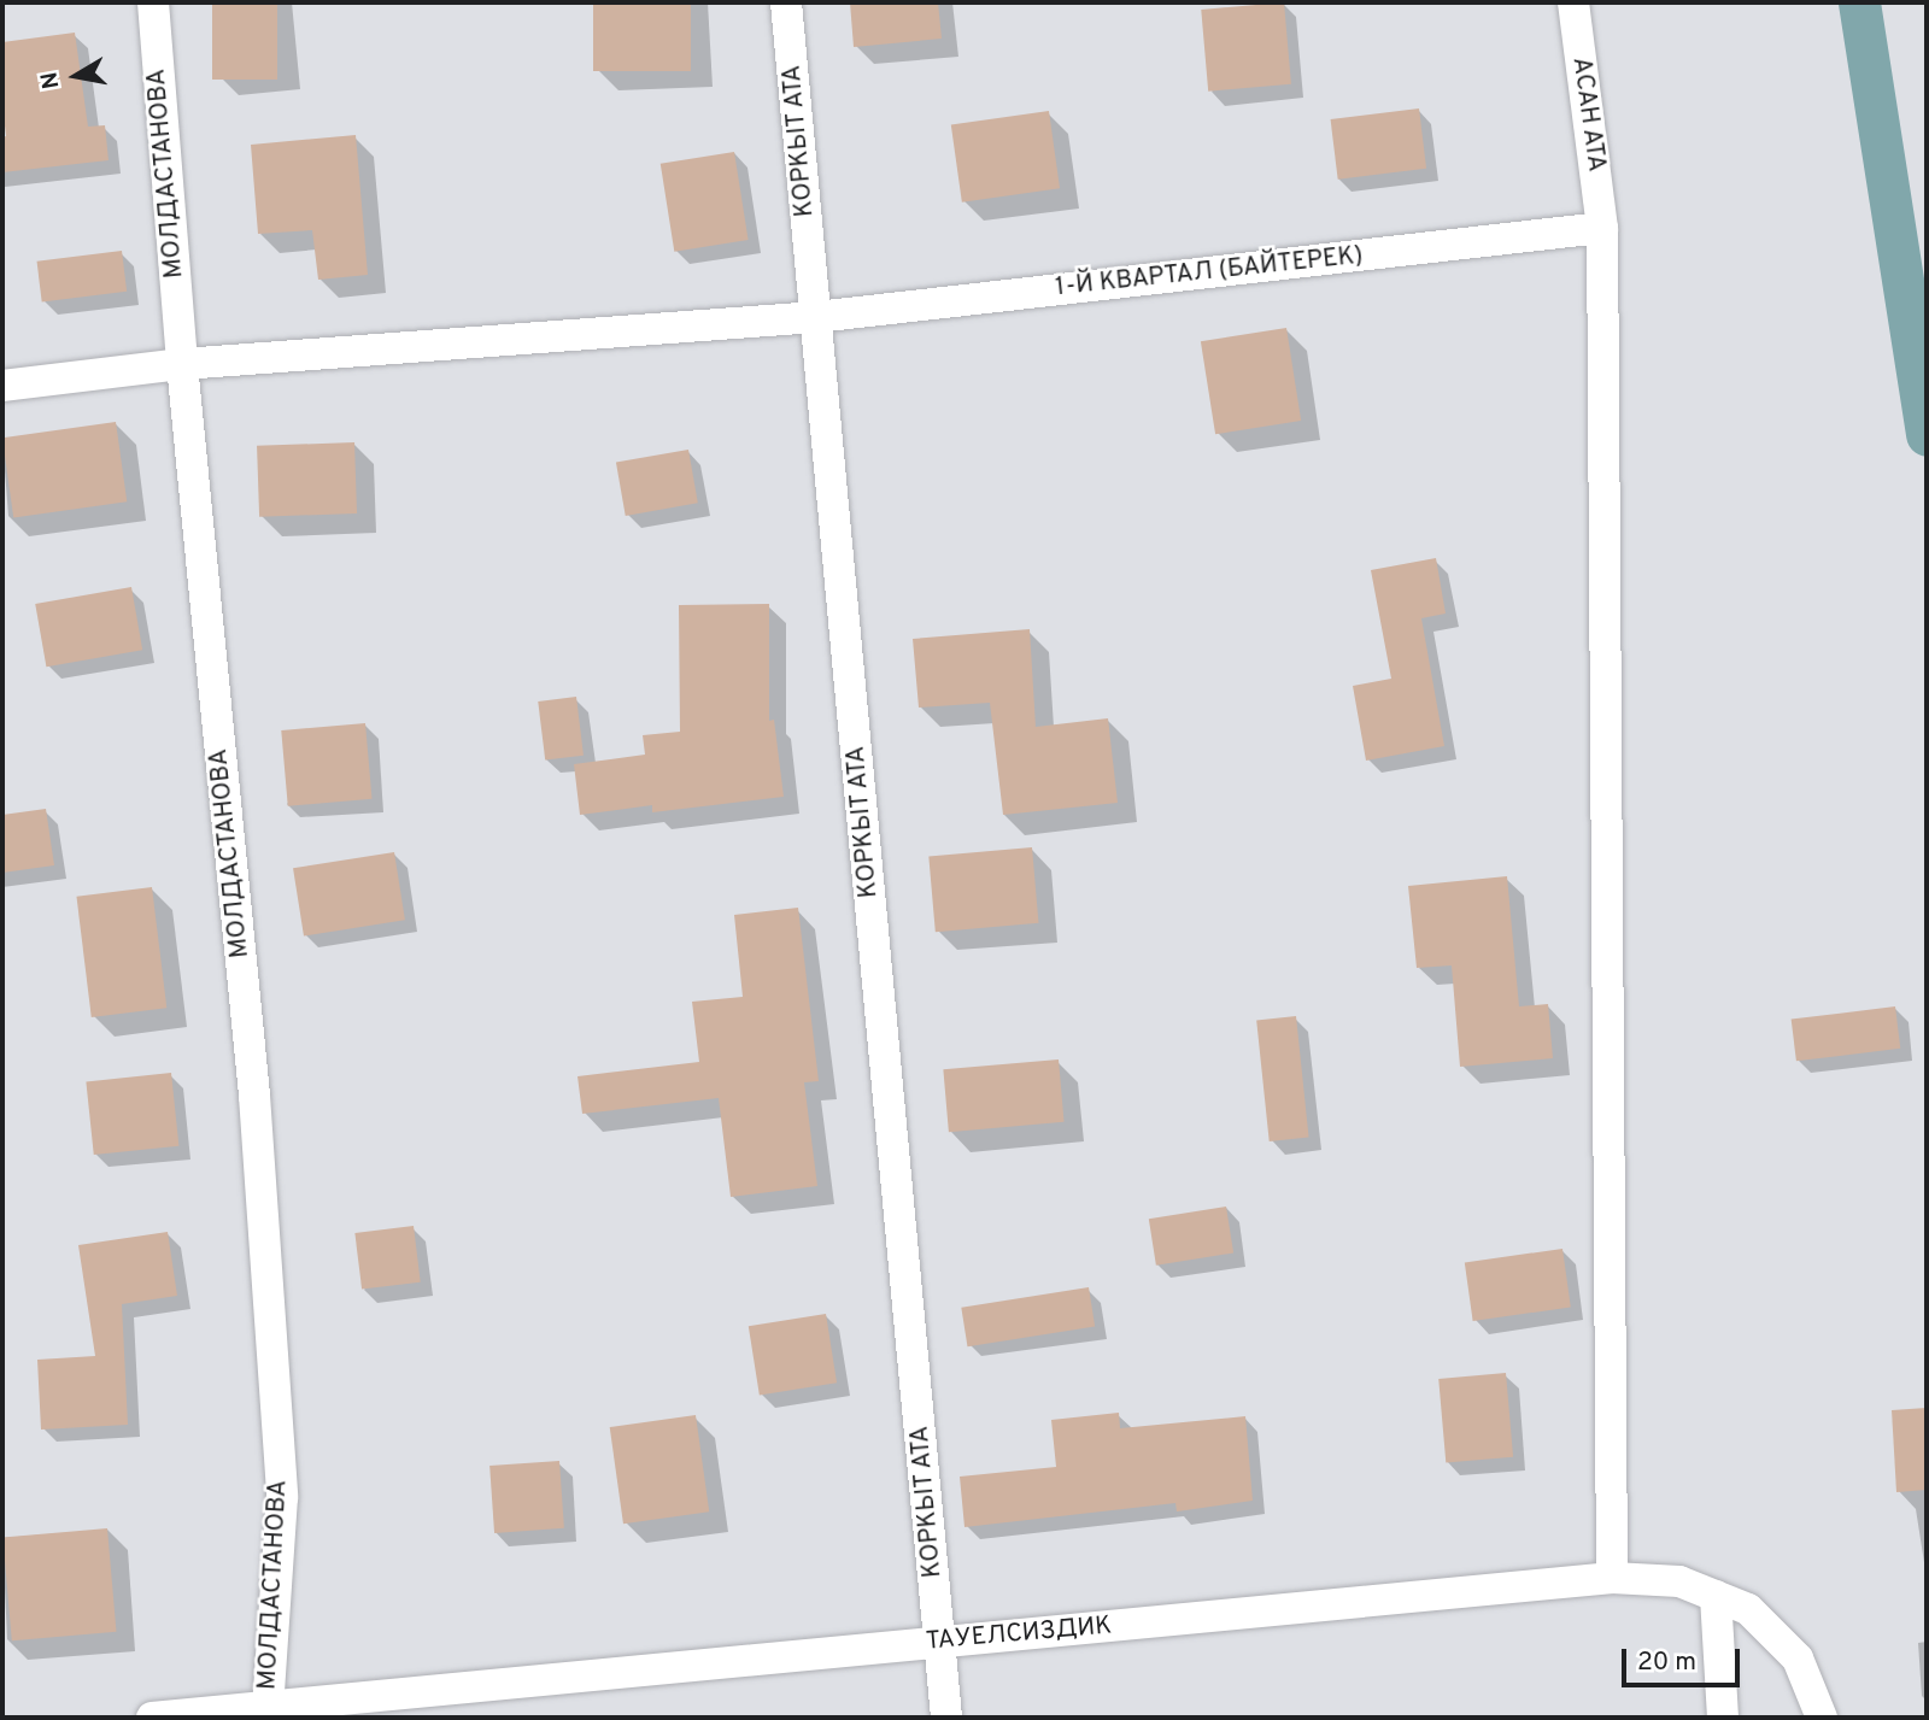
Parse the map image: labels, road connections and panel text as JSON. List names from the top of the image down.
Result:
{
  "streets": {
    "street": [
      "АСАН АТА",
      "КОРКЫТ АТА",
      "МОЛДАСТАНОВА",
      "1-Й КВАРТАЛ (БАЙТЕРЕК)",
      "ТАУЕЛСИЗДИК"
    ]
  },
  "crossings": [
    ["АСАН АТА", "1-Й КВАРТАЛ (БАЙТЕРЕК)"],
    ["АСАН АТА", "ТАУЕЛСИЗДИК"],
    ["КОРКЫТ АТА", "1-Й КВАРТАЛ (БАЙТЕРЕК)"],
    ["КОРКЫТ АТА", "ТАУЕЛСИЗДИК"],
    ["МОЛДАСТАНОВА", "1-Й КВАРТАЛ (БАЙТЕРЕК)"],
    ["МОЛДАСТАНОВА", "ТАУЕЛСИЗДИК"]
  ],
  "scale_bar": "20 m",
  "north": "left"
}
